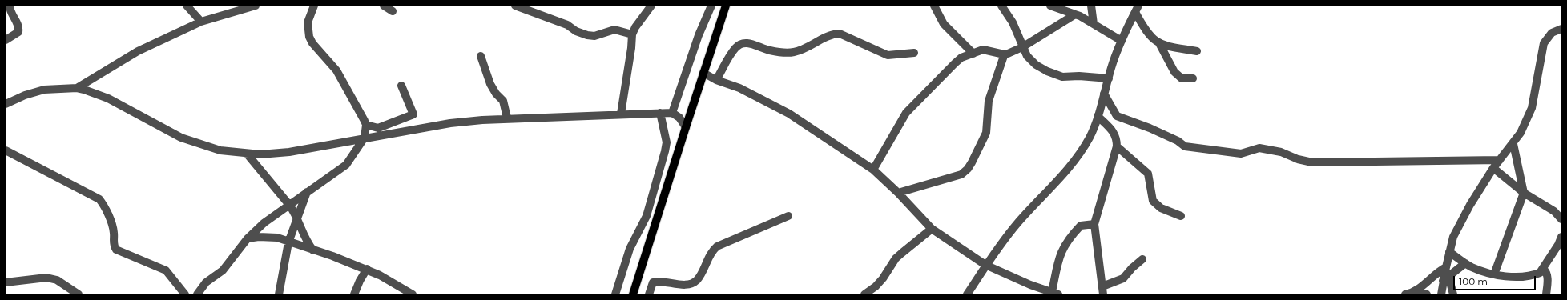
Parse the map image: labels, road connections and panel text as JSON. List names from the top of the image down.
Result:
{
  "scale_bar": "100 m"
}
